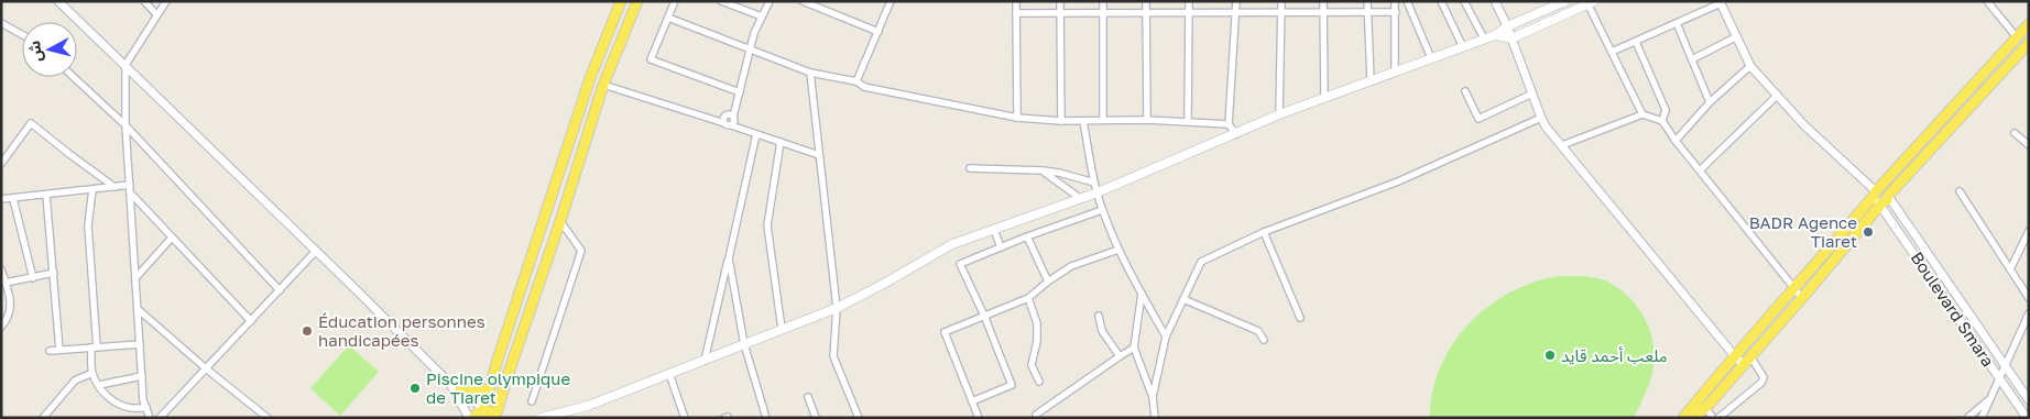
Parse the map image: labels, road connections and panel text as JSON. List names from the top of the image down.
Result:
{
  "streets": {
    "street": ["Boulevard Smara"]
  },
  "places": [
    "BADR Agence Tiaret",
    "Éducation personnes handicapées",
    "ملعب أحمد قايد",
    "Piscine olympique de Tiaret"
  ],
  "north": "left"
}
